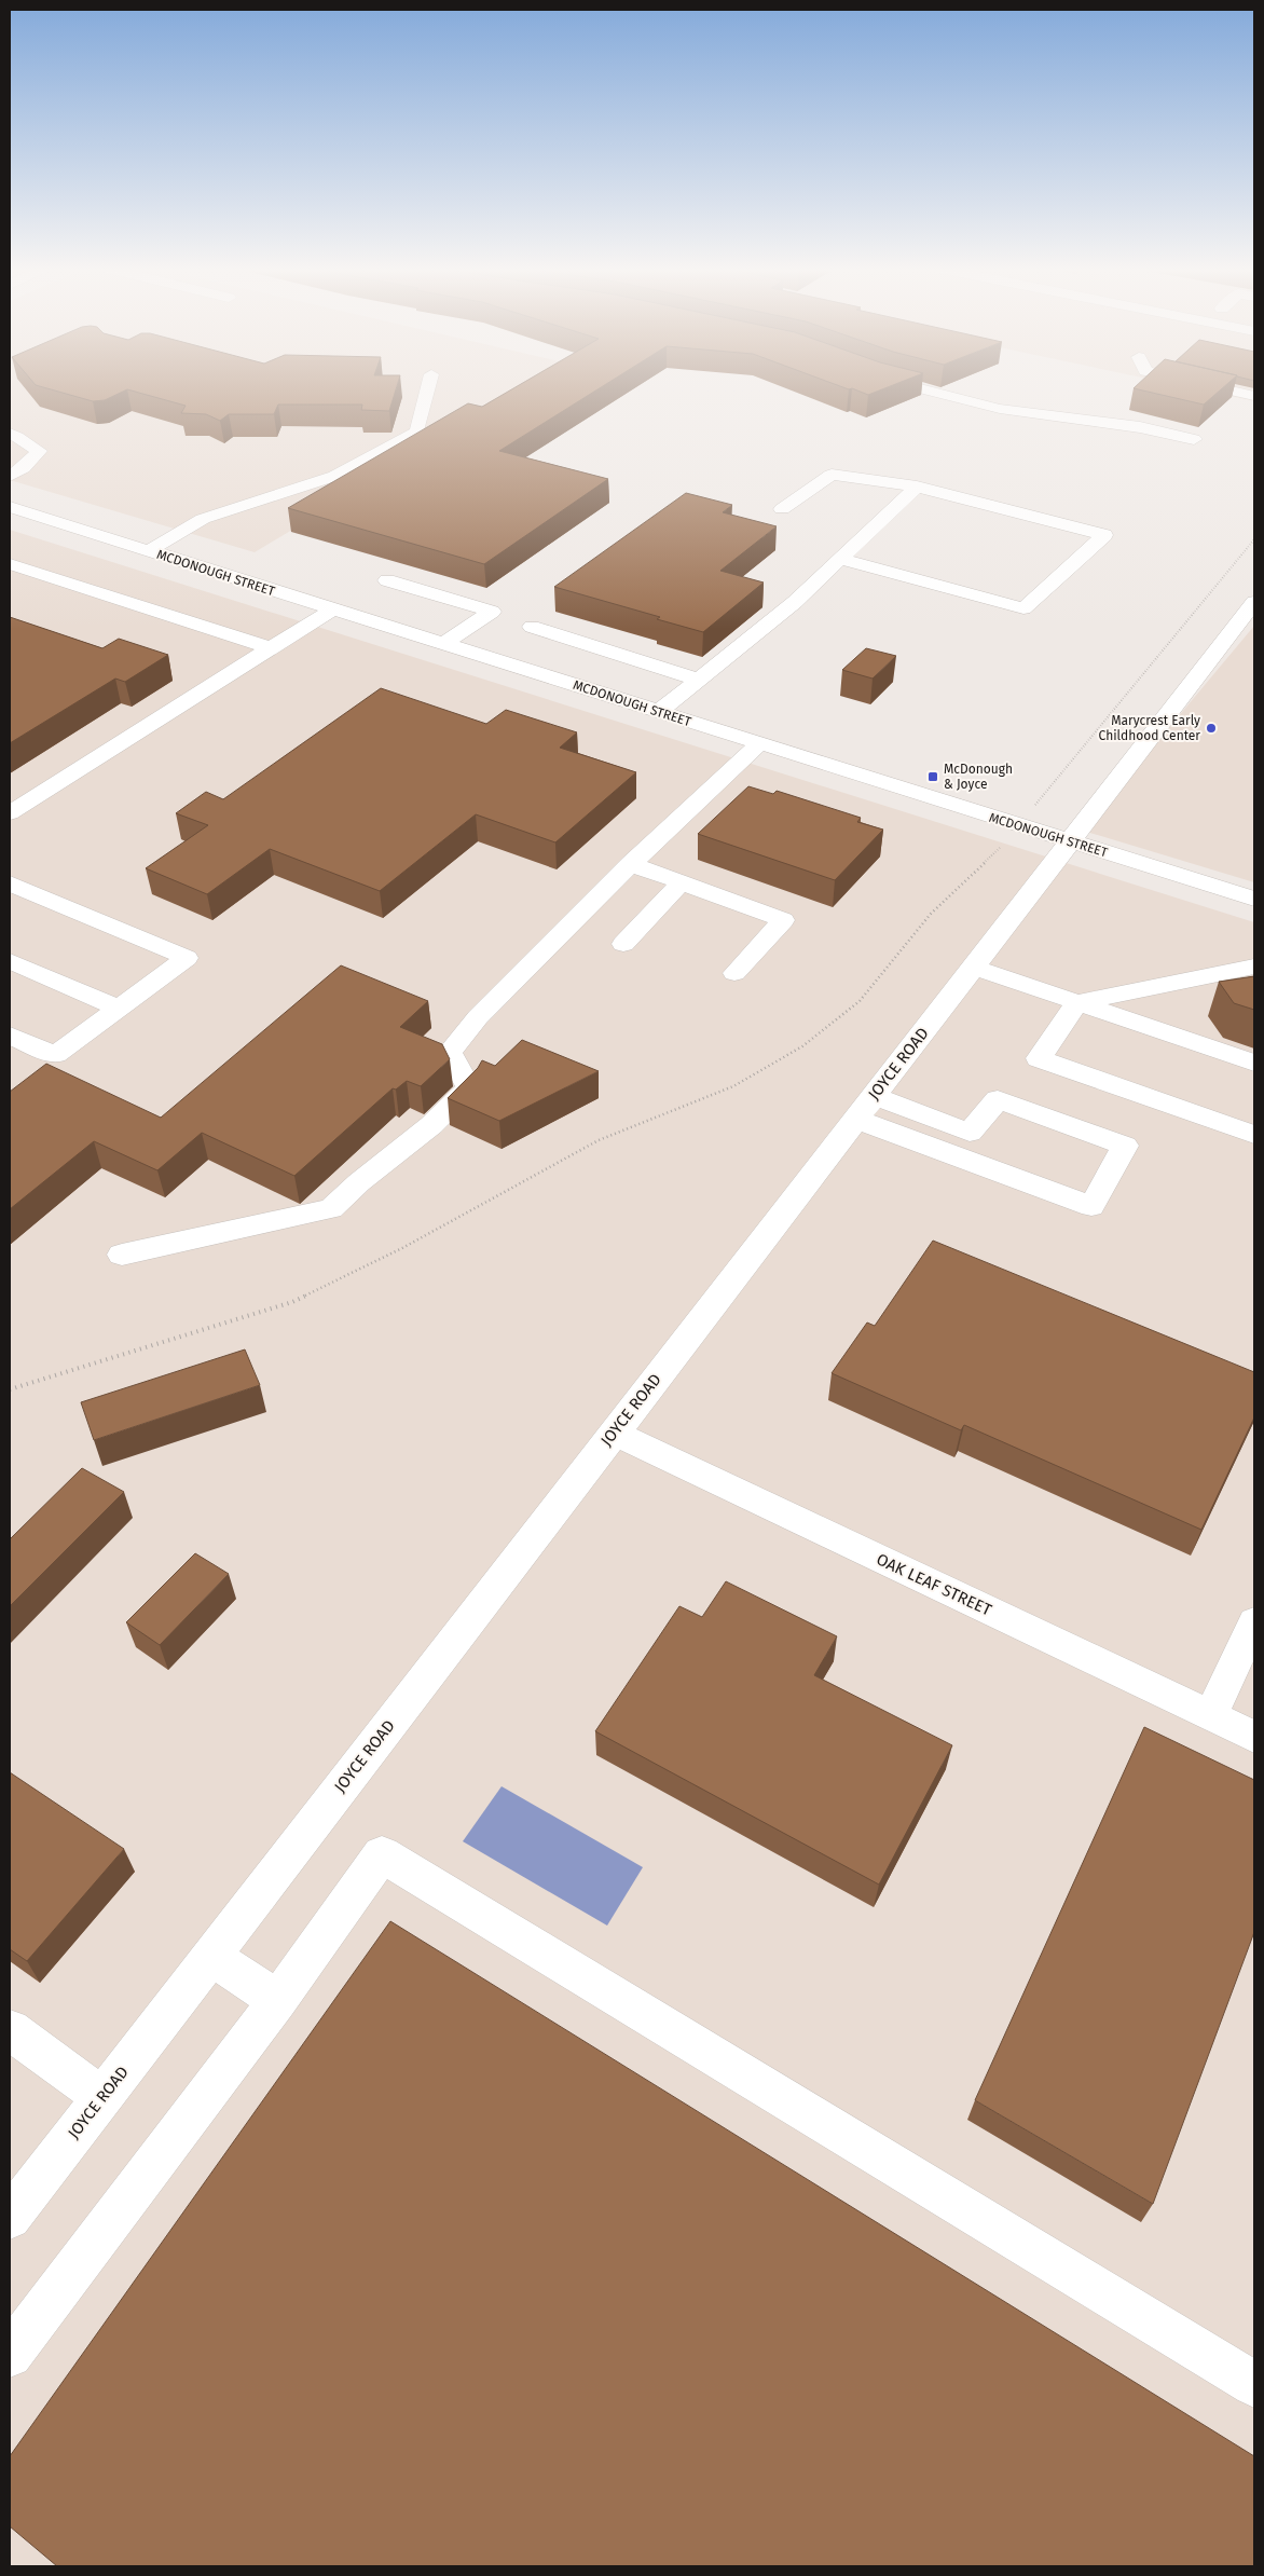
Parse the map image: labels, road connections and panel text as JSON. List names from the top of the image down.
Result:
{
  "streets": {
    "street": ["MCDONOUGH STREET", "JOYCE ROAD", "OAK LEAF STREET"]
  },
  "crossings": [
    ["MCDONOUGH STREET", "JOYCE ROAD"],
    ["JOYCE ROAD", "OAK LEAF STREET"]
  ],
  "places": {
    "other": ["Marycrest Early Childhood Center"],
    "transit": ["McDonough & Joyce"]
  }
}
